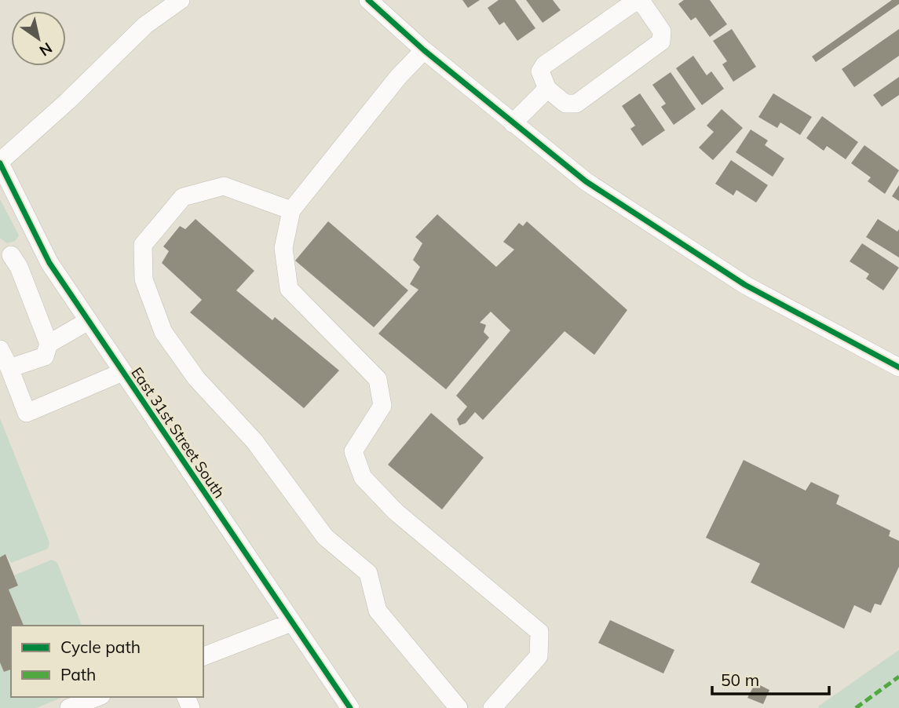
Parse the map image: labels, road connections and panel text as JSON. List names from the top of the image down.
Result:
{
  "streets": {
    "street": ["East 31st Street South"]
  },
  "legend": ["Cycle path", "Path"],
  "scale_bar": "50 m",
  "north": "bottom right"
}
